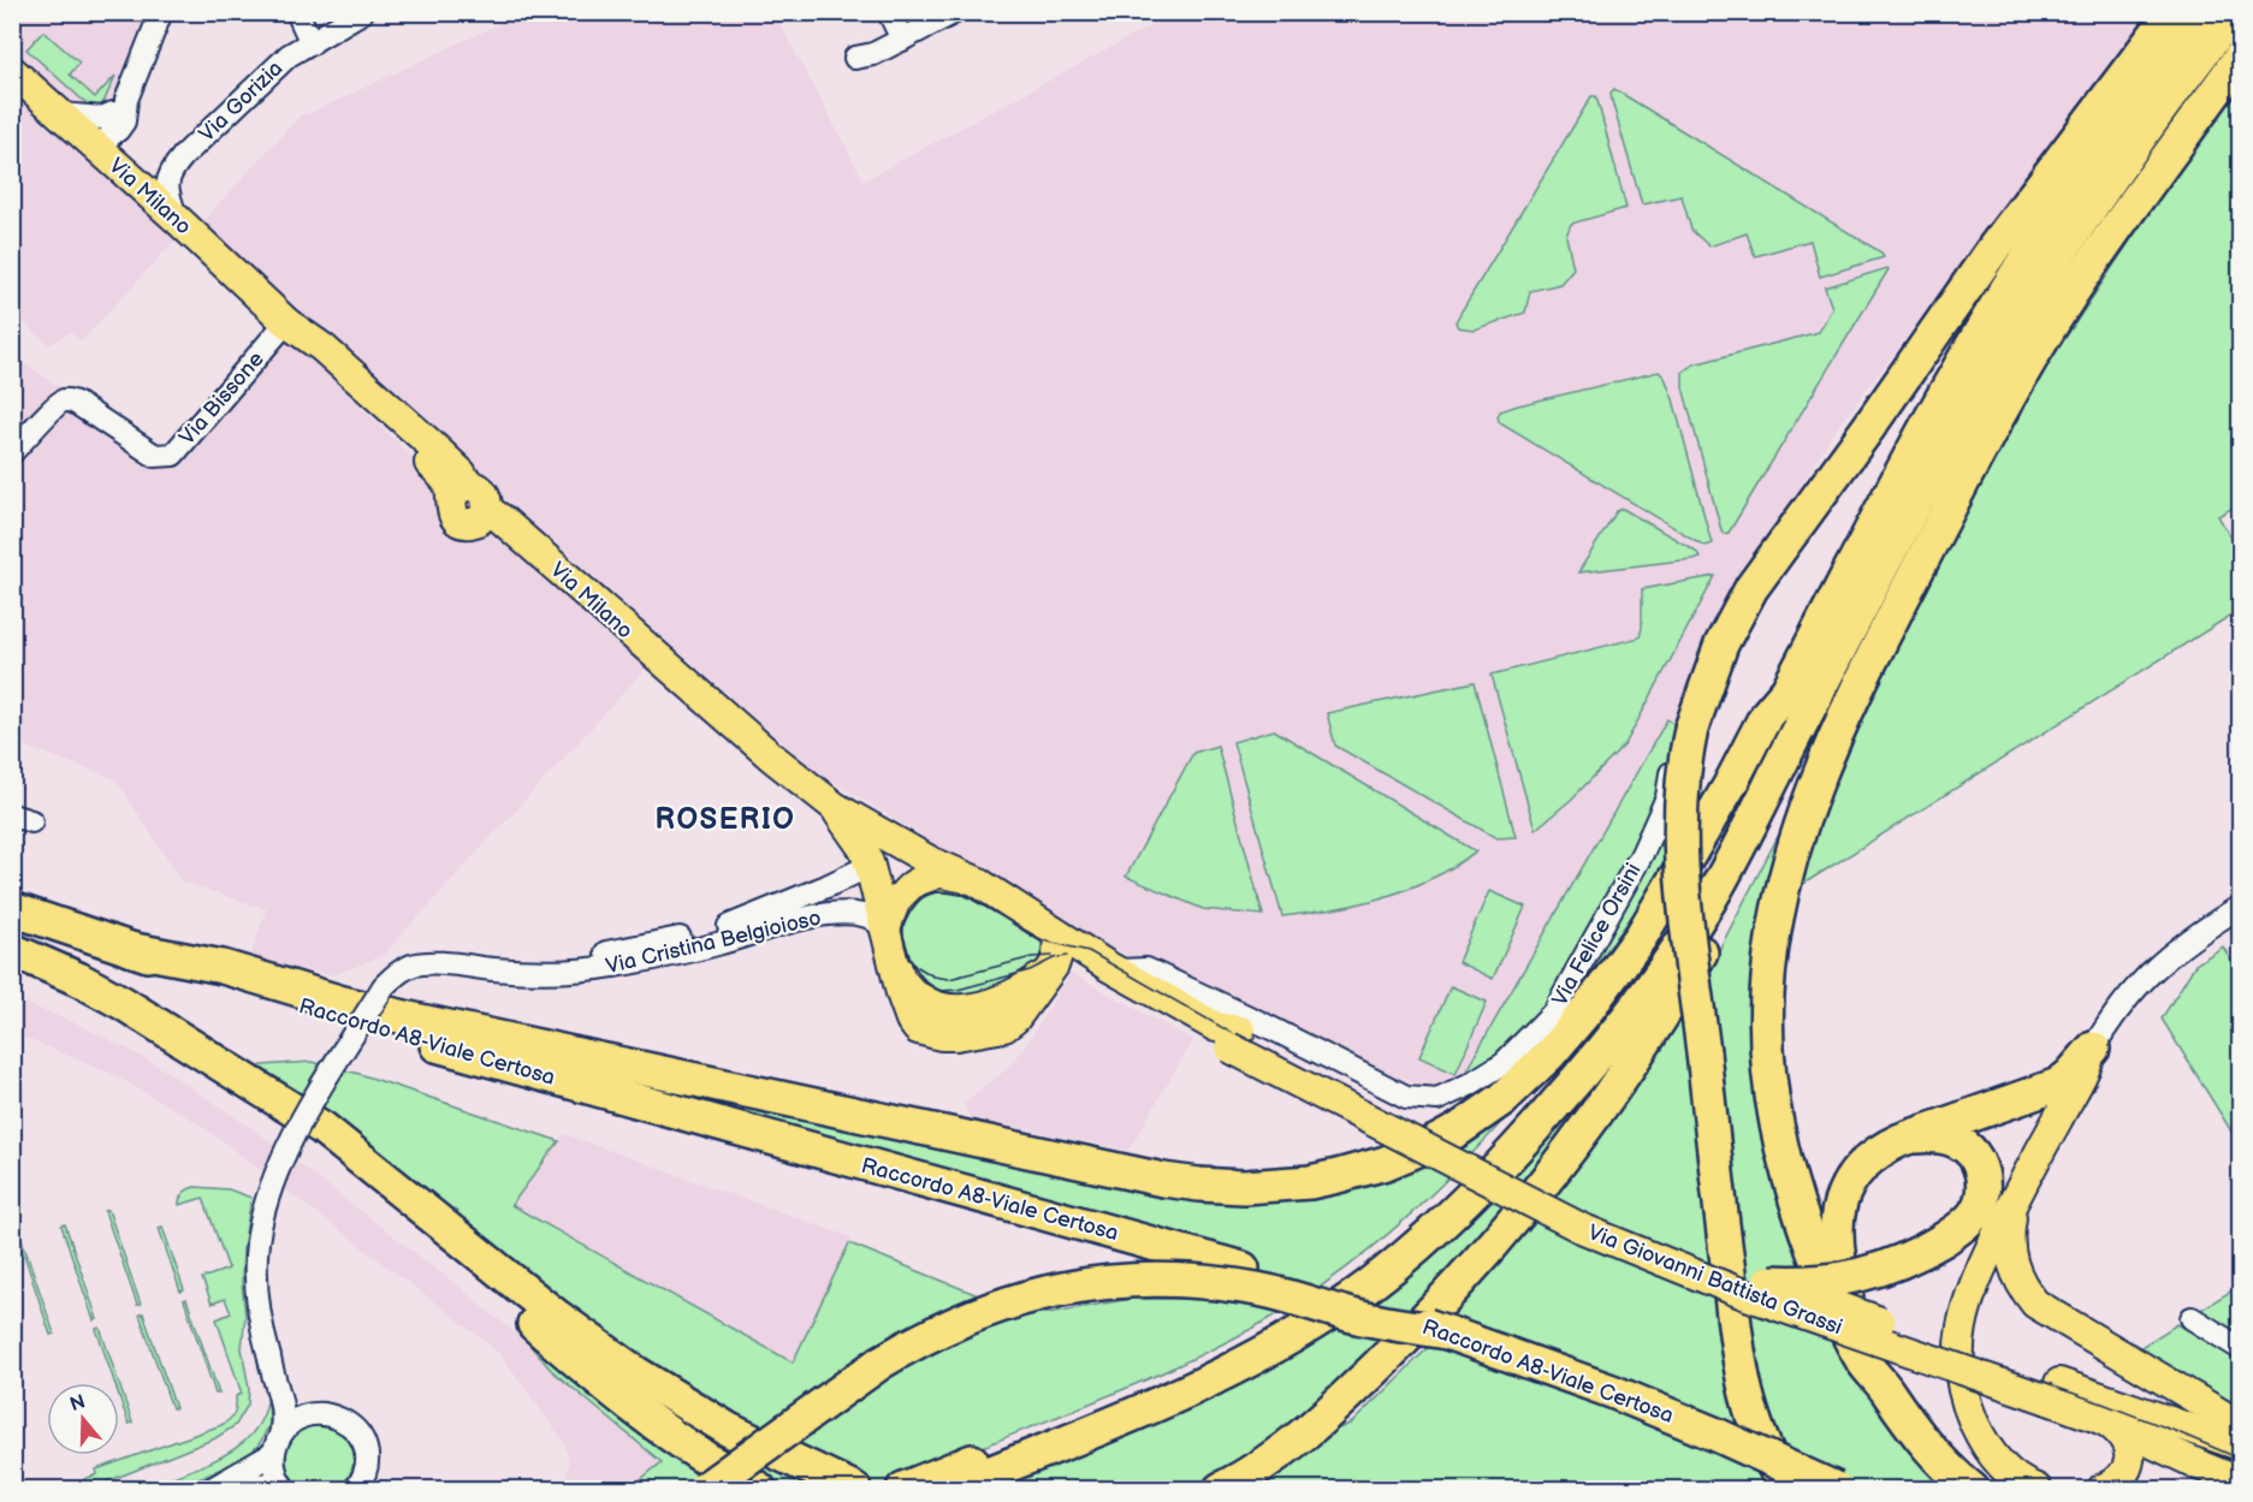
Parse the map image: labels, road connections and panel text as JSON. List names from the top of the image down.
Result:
{
  "streets": {
    "highway": ["Raccordo A8-Viale Certosa"],
    "main road": ["Via Milano", "Via Giovanni Battista Grassi"],
    "street": [
      "Via Gorizia",
      "Via Bissone",
      "Via Felice Orsini",
      "Via Cristina Belgioioso"
    ]
  },
  "crossings": [
    ["Via Gorizia", "Via Milano"],
    ["Via Milano", "Via Bissone"],
    ["Via Milano", "Via Giovanni Battista Grassi"],
    ["Via Felice Orsini", "Via Giovanni Battista Grassi"],
    ["Via Cristina Belgioioso", "Via Giovanni Battista Grassi"]
  ],
  "districts": ["ROSERIO"],
  "north": "top"
}
